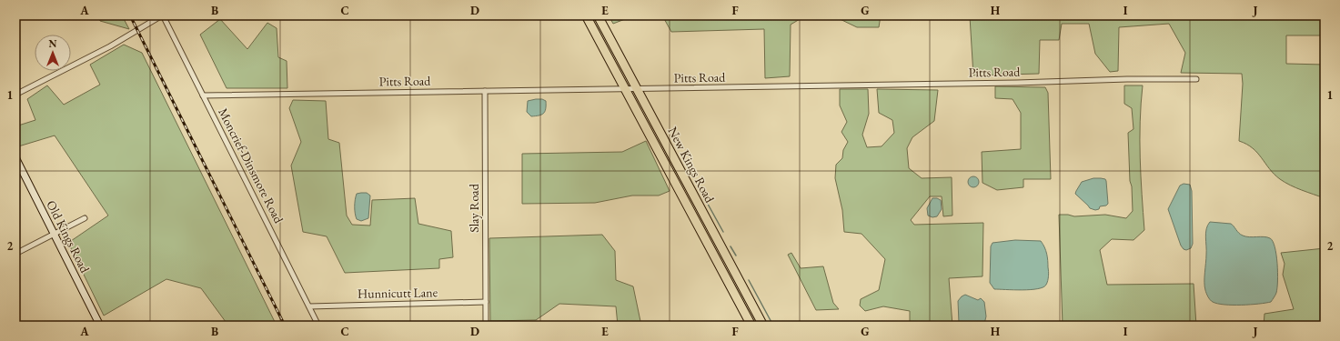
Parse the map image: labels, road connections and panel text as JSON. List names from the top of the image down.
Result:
{
  "streets": {
    "highway": ["New Kings Road"],
    "street": [
      "Pitts Road",
      "Moncrief-Dinsmore Road",
      "Slay Road",
      "Old Kings Road",
      "Hunnicutt Lane"
    ]
  },
  "crossings": [
    ["Pitts Road", "New Kings Road"],
    ["Pitts Road", "Moncrief-Dinsmore Road"],
    ["Pitts Road", "Slay Road"],
    ["Moncrief-Dinsmore Road", "Hunnicutt Lane"],
    ["Slay Road", "Hunnicutt Lane"]
  ],
  "north": "top",
  "grid": {
    "columns": [
      "A",
      "B",
      "C",
      "D",
      "E",
      "F",
      "G",
      "H",
      "I",
      "J"
    ],
    "rows": ["1", "2"]
  }
}
